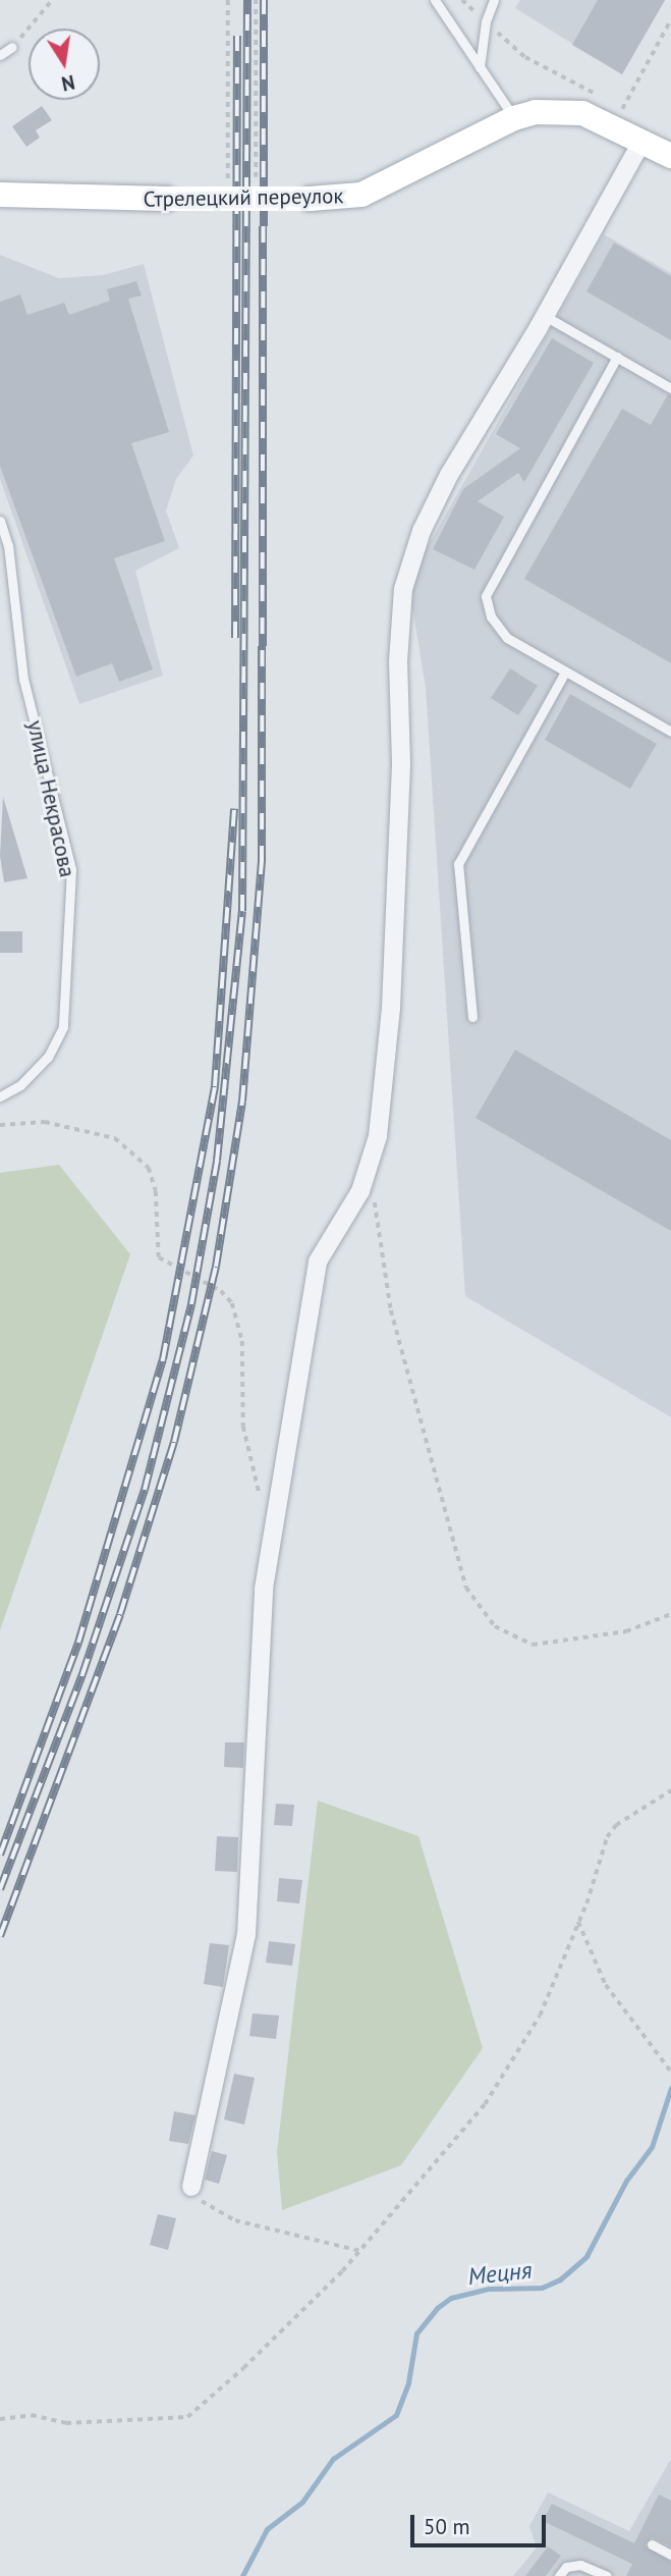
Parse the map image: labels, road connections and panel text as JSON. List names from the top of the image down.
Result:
{
  "streets": {
    "main road": ["Стрелецкий переулок"],
    "lane": ["улица Некрасова"]
  },
  "water": ["Мецня"],
  "scale_bar": "50 m",
  "north": "bottom"
}
